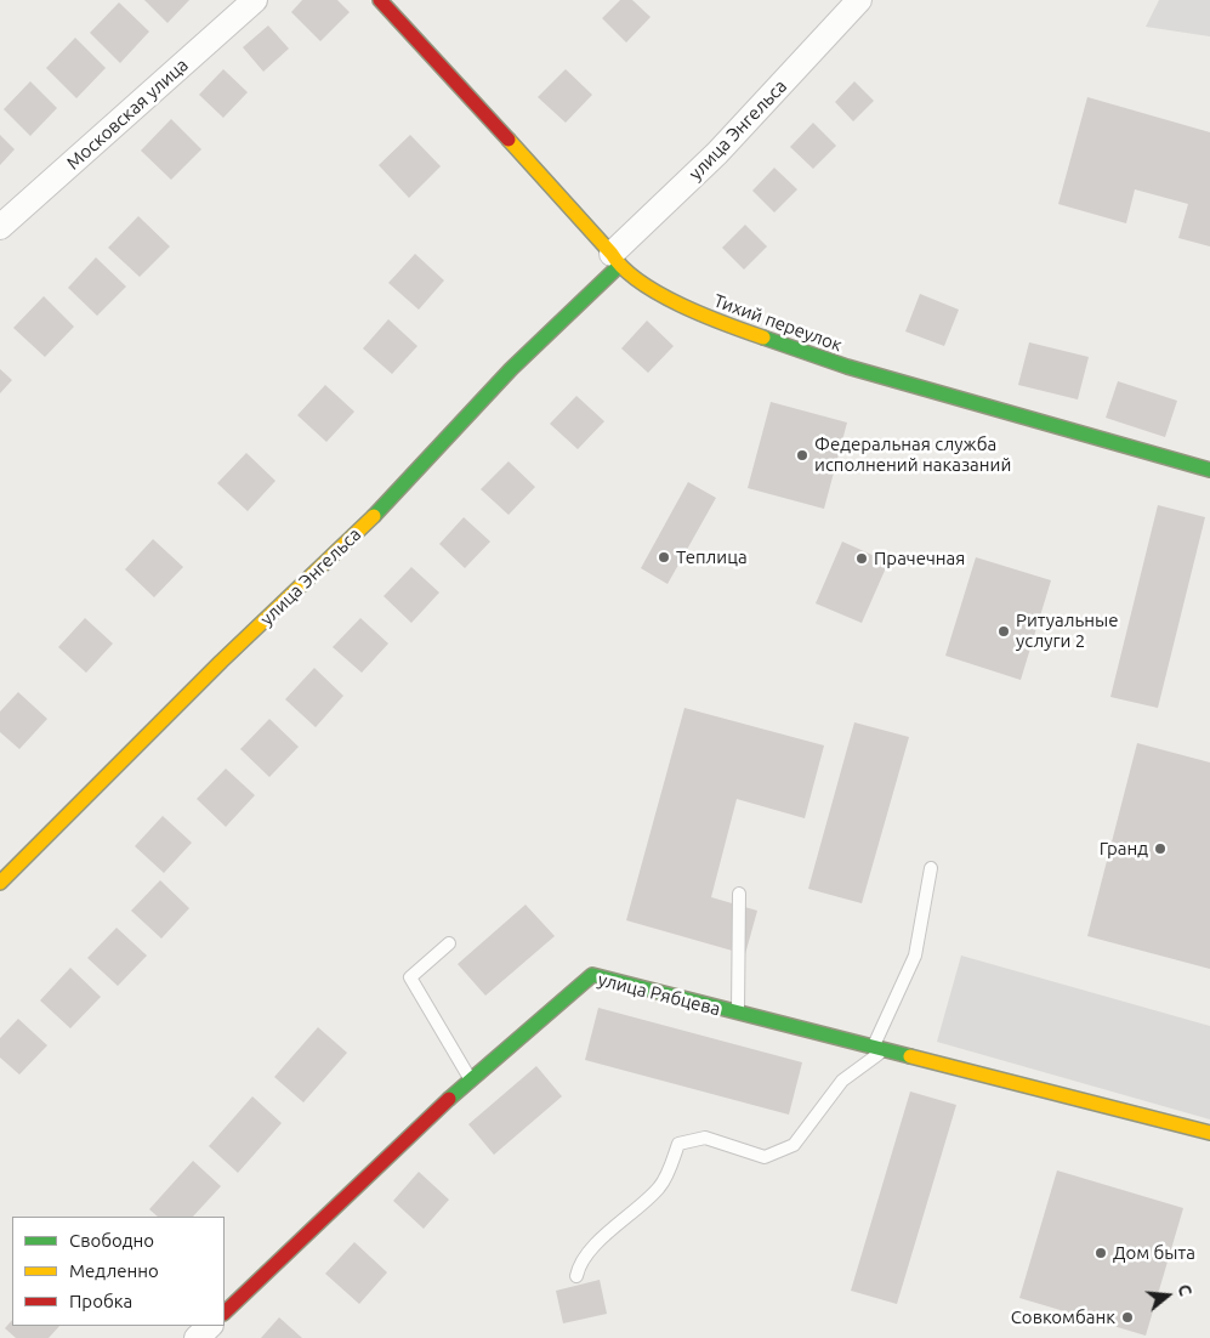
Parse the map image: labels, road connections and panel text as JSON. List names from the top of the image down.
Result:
{
  "streets": {
    "street": [
      "Московская улица",
      "улица Энгельса",
      "Тихий переулок",
      "улица Рябцева"
    ]
  },
  "crossings": [
    ["улица Энгельса", "Тихий переулок"]
  ],
  "places": [
    "Федеральная служба исполнений наказаний",
    "Теплица",
    "Прачечная",
    "Ритуальные услуги 2",
    "Гранд",
    "Дом быта",
    "Совкомбанк"
  ],
  "legend": ["Свободно", "Медленно", "Пробка"],
  "north": "right"
}
